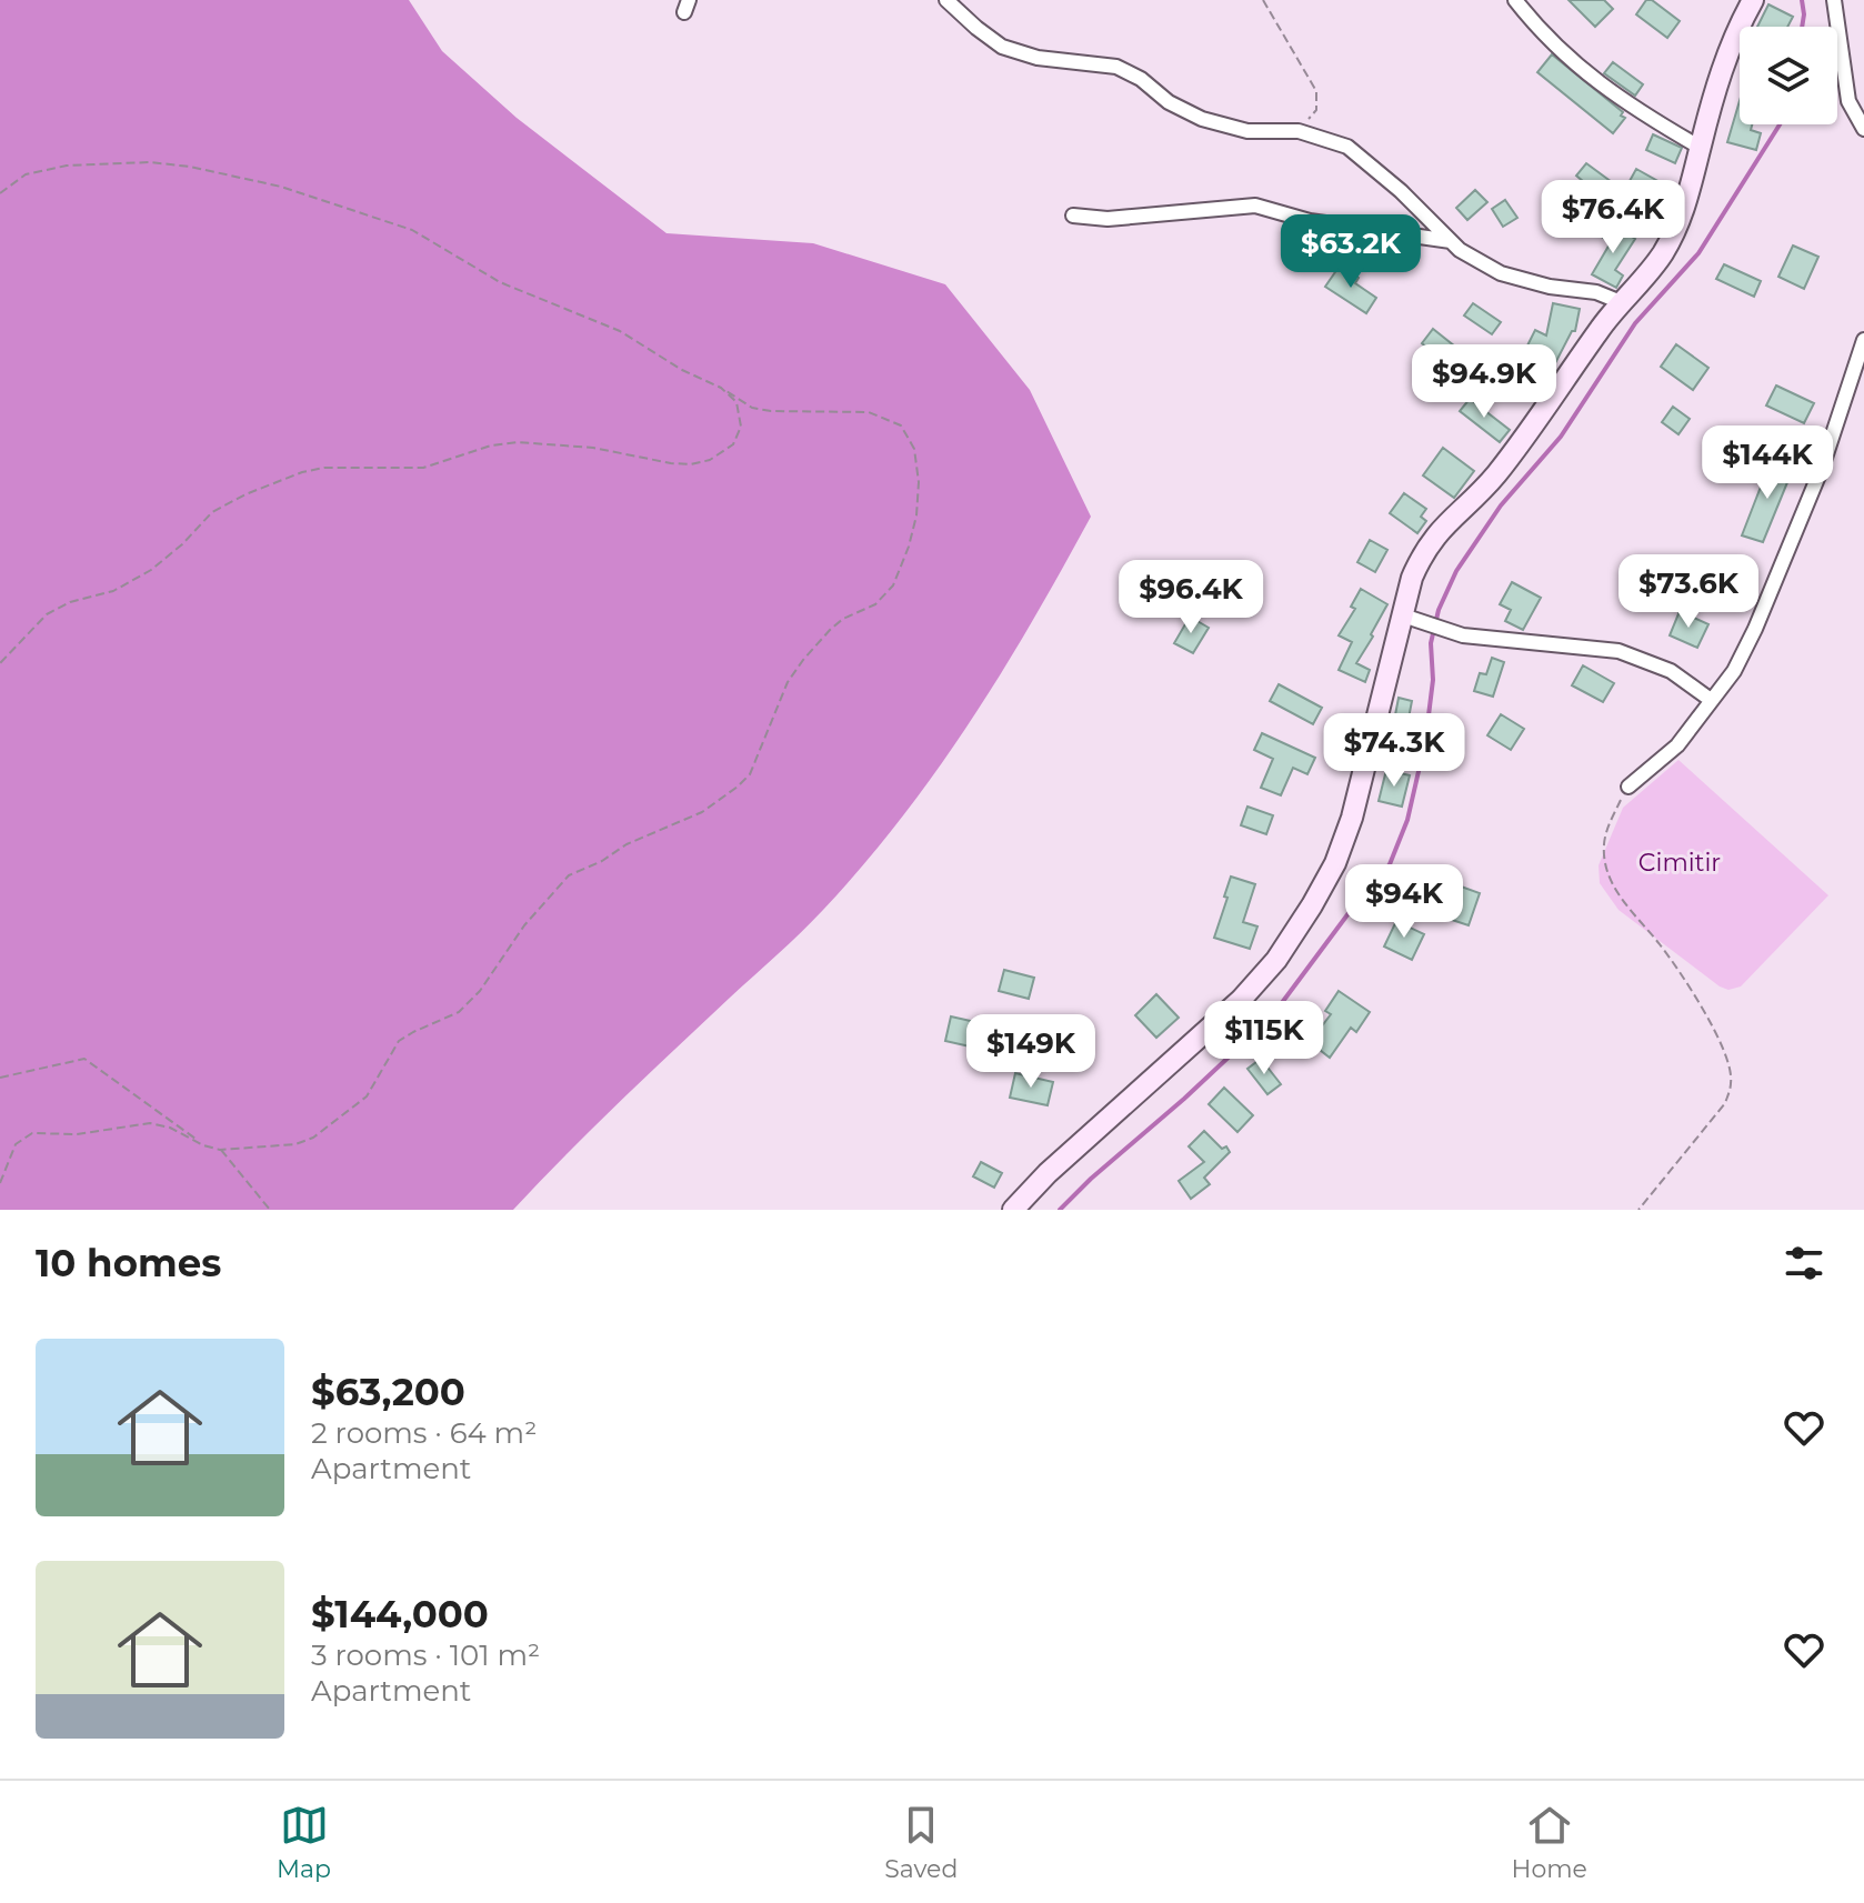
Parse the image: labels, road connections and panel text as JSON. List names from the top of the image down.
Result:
{
  "parks": ["Cimitir"],
  "page": {
    "price": [
      "$76.4K",
      "$63.2K",
      "$94.9K",
      "$144K",
      "$73.6K",
      "$96.4K",
      "$74.3K",
      "$94K",
      "$115K",
      "$149K"
    ],
    "heading": "10 homes",
    "list": [
      {
        "name": "$63,200",
        "note": "2 rooms · 64 m² · Apartment"
      },
      {
        "name": "$144,000",
        "note": "3 rooms · 101 m² · Apartment"
      }
    ],
    "tabs": ["Map", "Saved", "Home"]
  }
}
